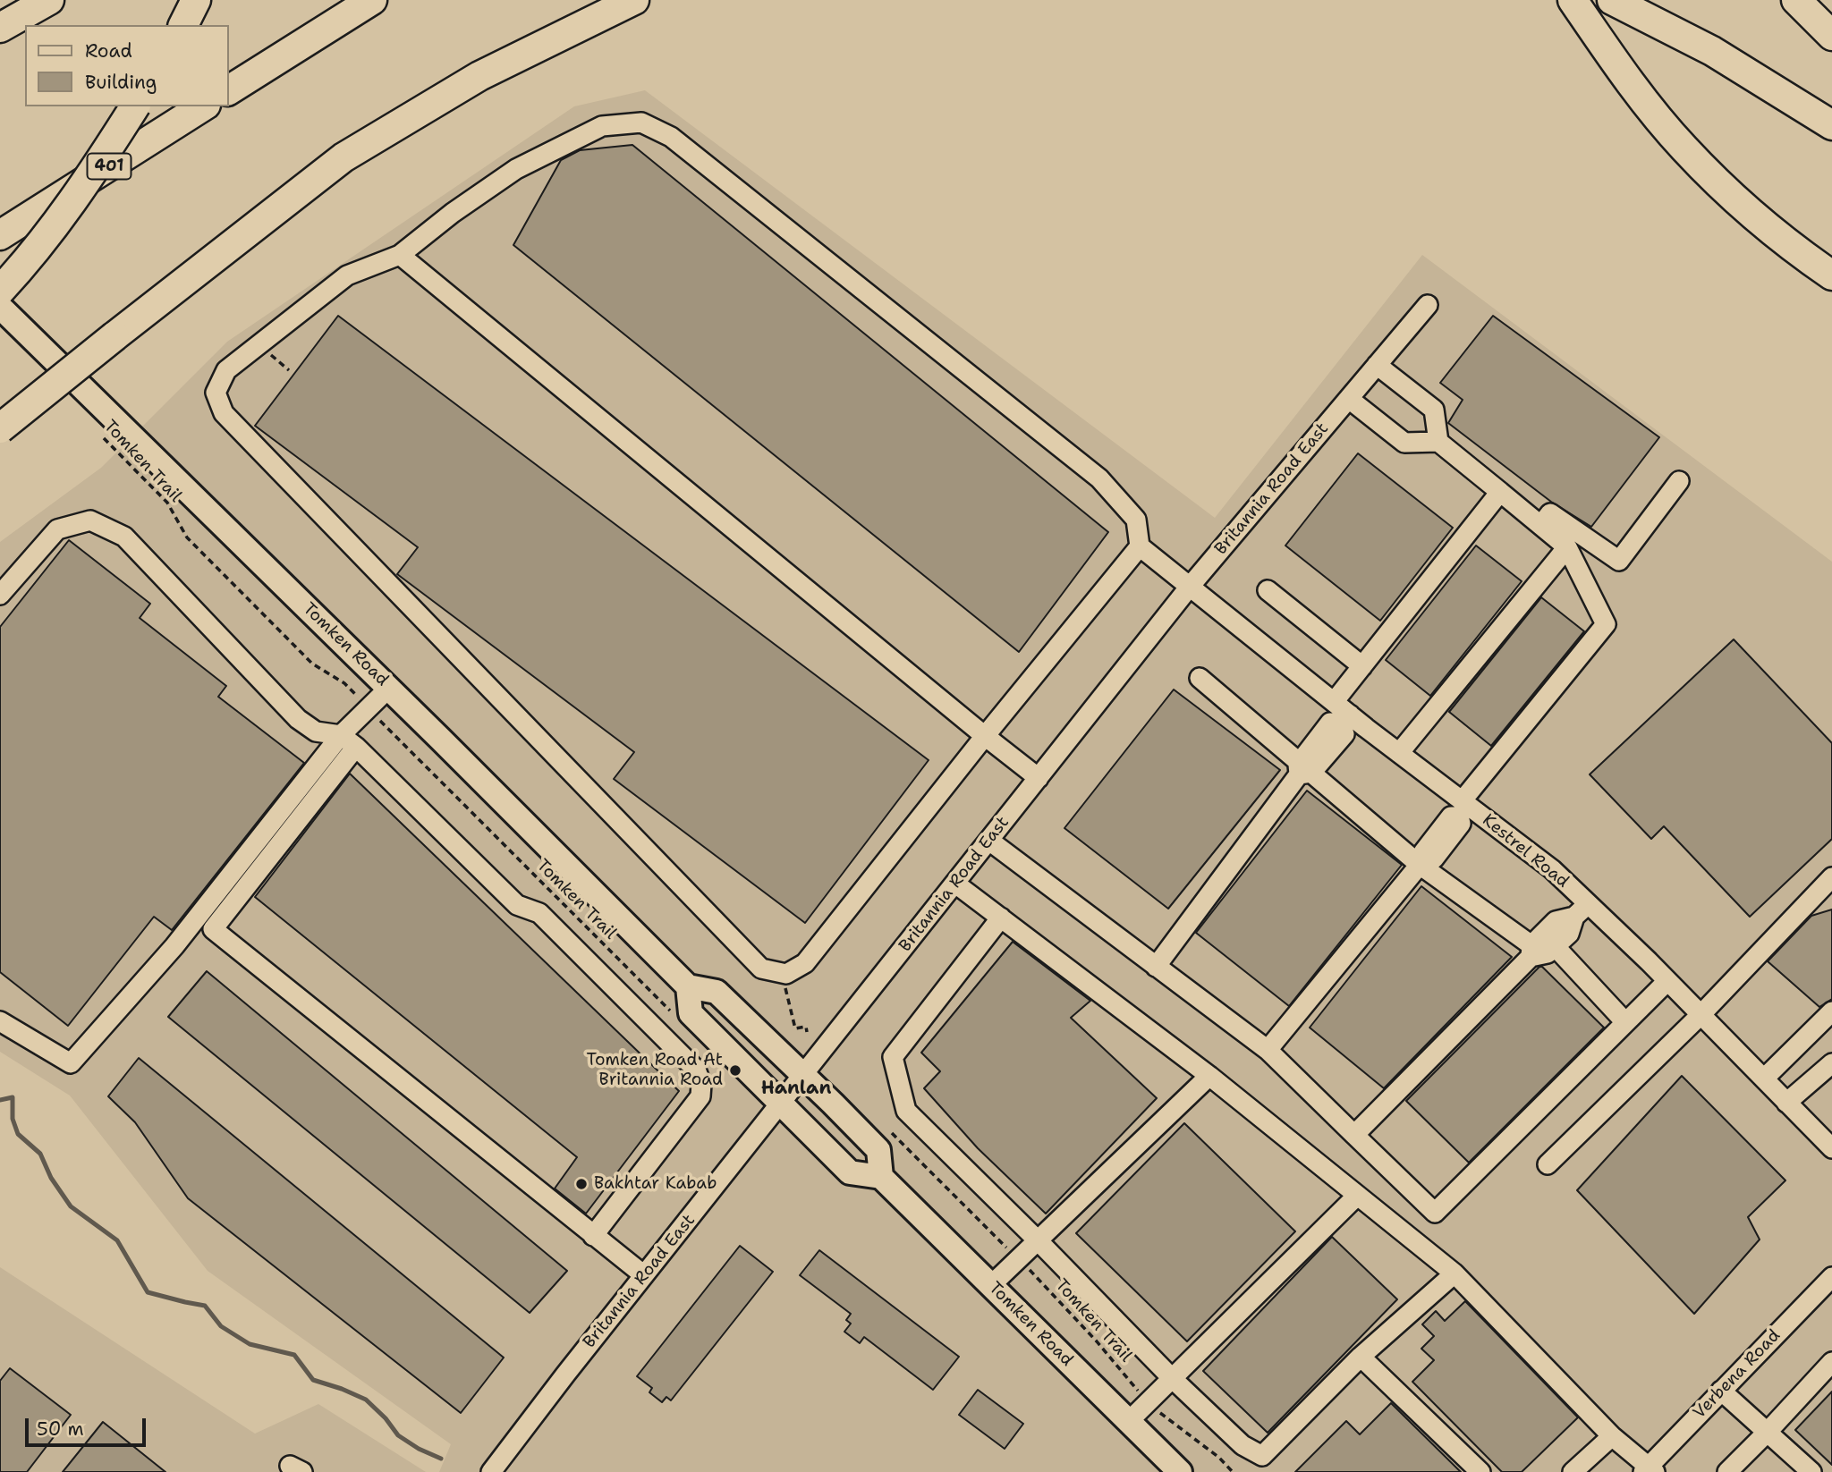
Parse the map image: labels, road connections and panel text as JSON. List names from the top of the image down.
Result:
{
  "streets": {
    "highway": ["401"],
    "main road": ["Tomken Road"],
    "street": ["Britannia Road East", "Kestrel Road", "Verbena Road"],
    "path": ["Tomken Trail"]
  },
  "crossings": [
    ["Britannia Road East", "Kestrel Road"]
  ],
  "districts": ["Hanlan"],
  "places": ["Tomken Road At Britannia Road", "Bakhtar Kabab"],
  "legend": ["Road", "Building"],
  "scale_bar": "50 m"
}
